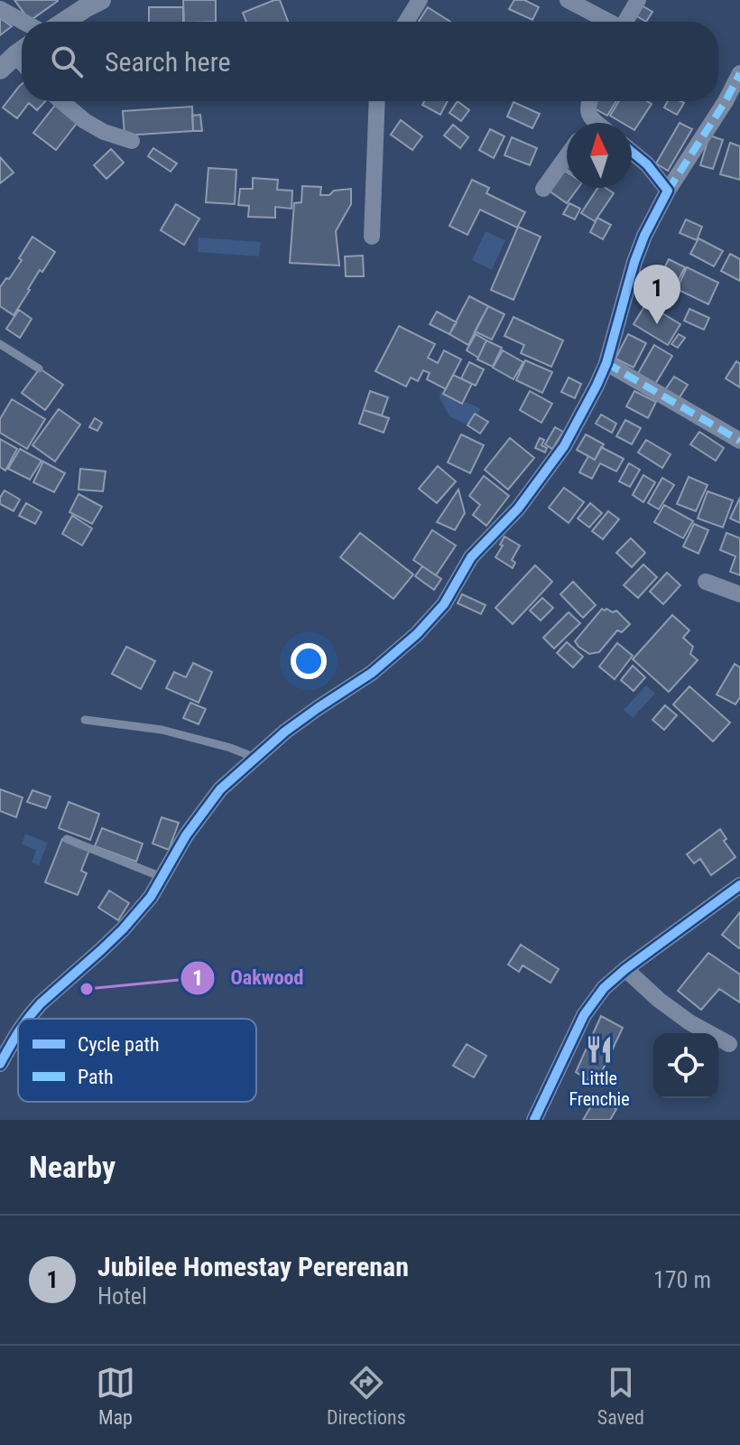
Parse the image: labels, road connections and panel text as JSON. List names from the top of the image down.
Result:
{
  "places": {
    "other": ["Oakwood"],
    "restaurant": ["Little Frenchie"]
  },
  "legend": ["Cycle path", "Path"],
  "north": "top",
  "page": {
    "search": "Search here",
    "pins": "1",
    "heading": "Nearby",
    "list": [
      {
        "mark": "1",
        "name": "Jubilee Homestay Pererenan",
        "note": "Hotel",
        "value": "170 m"
      }
    ],
    "nav": ["Map", "Directions", "Saved"]
  }
}
